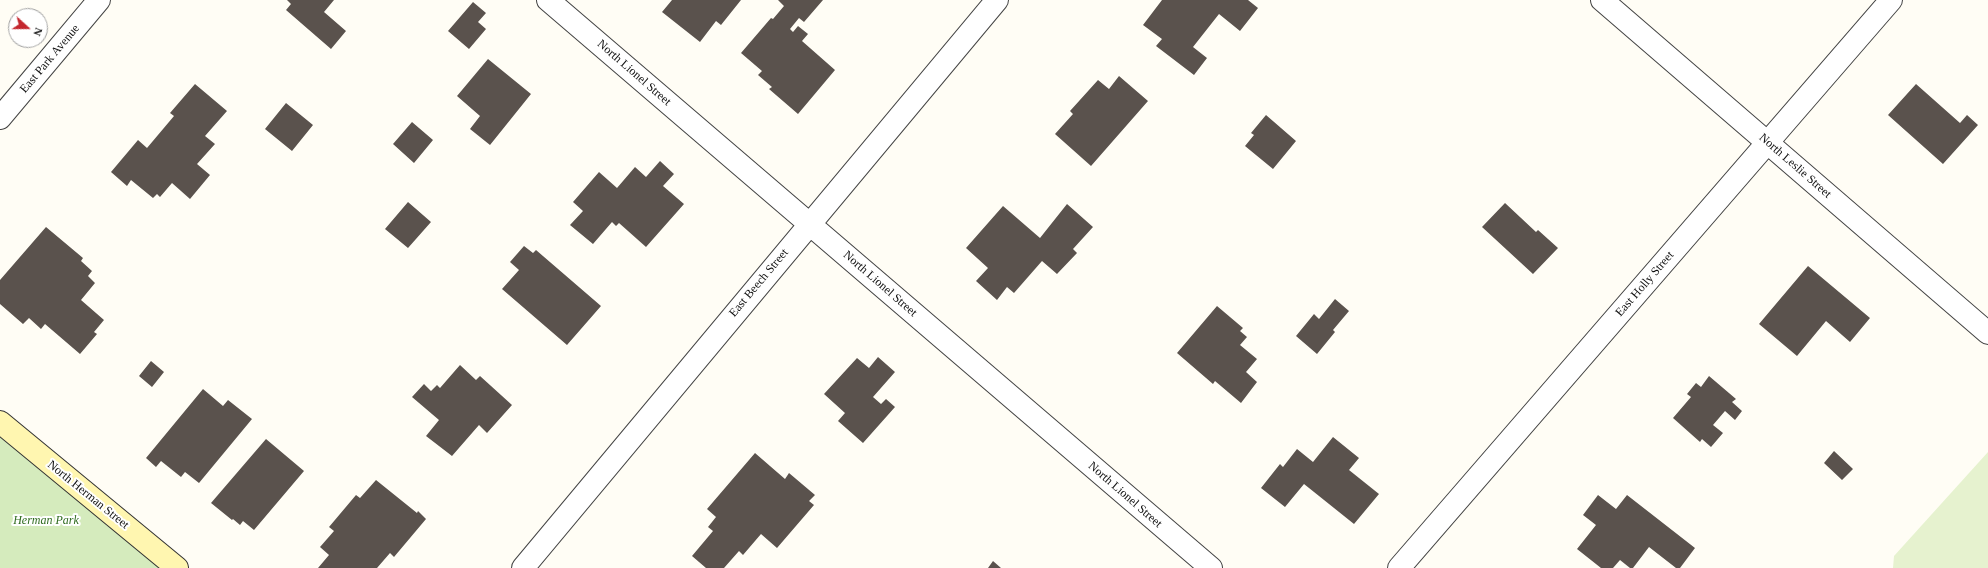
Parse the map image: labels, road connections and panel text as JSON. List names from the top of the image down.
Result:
{
  "streets": {
    "main road": ["North Herman Street"],
    "street": [
      "East Park Avenue",
      "North Lionel Street",
      "North Leslie Street",
      "East Beech Street",
      "East Holly Street"
    ]
  },
  "crossings": [
    ["North Lionel Street", "East Beech Street"],
    ["North Leslie Street", "East Holly Street"]
  ],
  "parks": ["Herman Park"],
  "north": "right"
}
